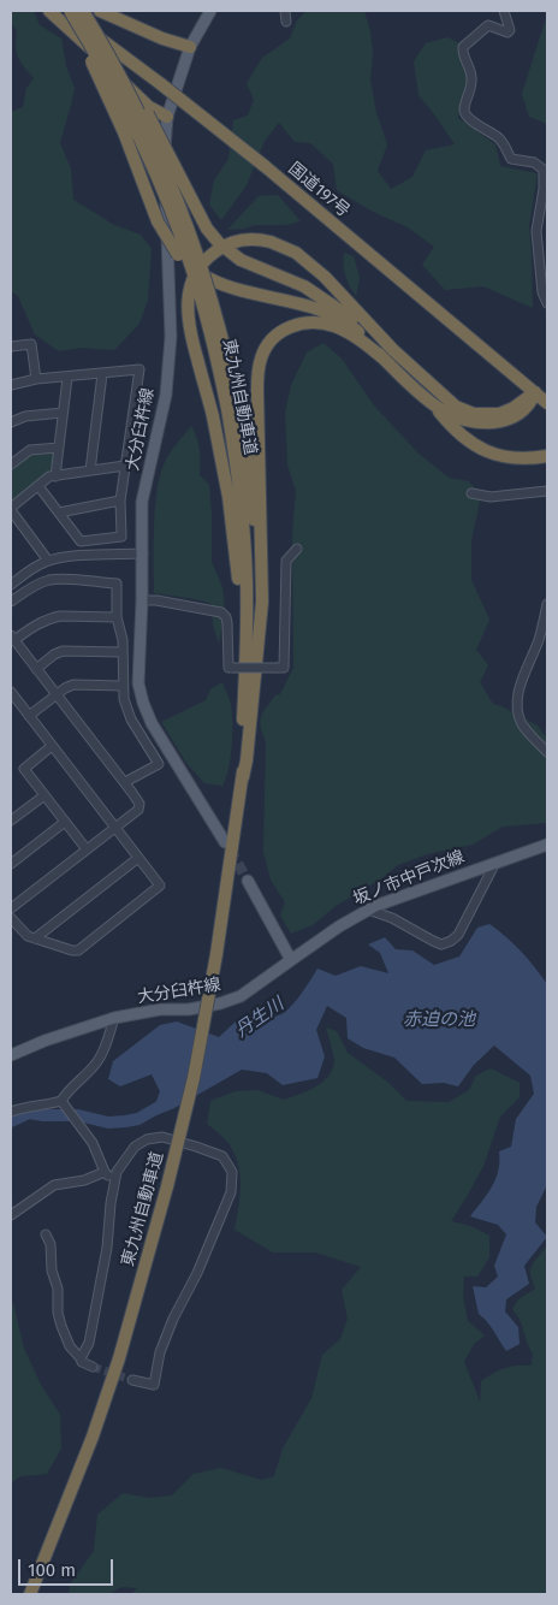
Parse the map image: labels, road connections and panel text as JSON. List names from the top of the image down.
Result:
{
  "streets": {
    "highway": ["国道197号", "東九州自動車道"],
    "main road": ["大分臼杵線", "坂ノ市中戸次線"]
  },
  "crossings": [
    ["国道197号", "東九州自動車道"],
    ["大分臼杵線", "坂ノ市中戸次線"]
  ],
  "water": ["丹生川", "赤迫の池"],
  "scale_bar": "100 m"
}
